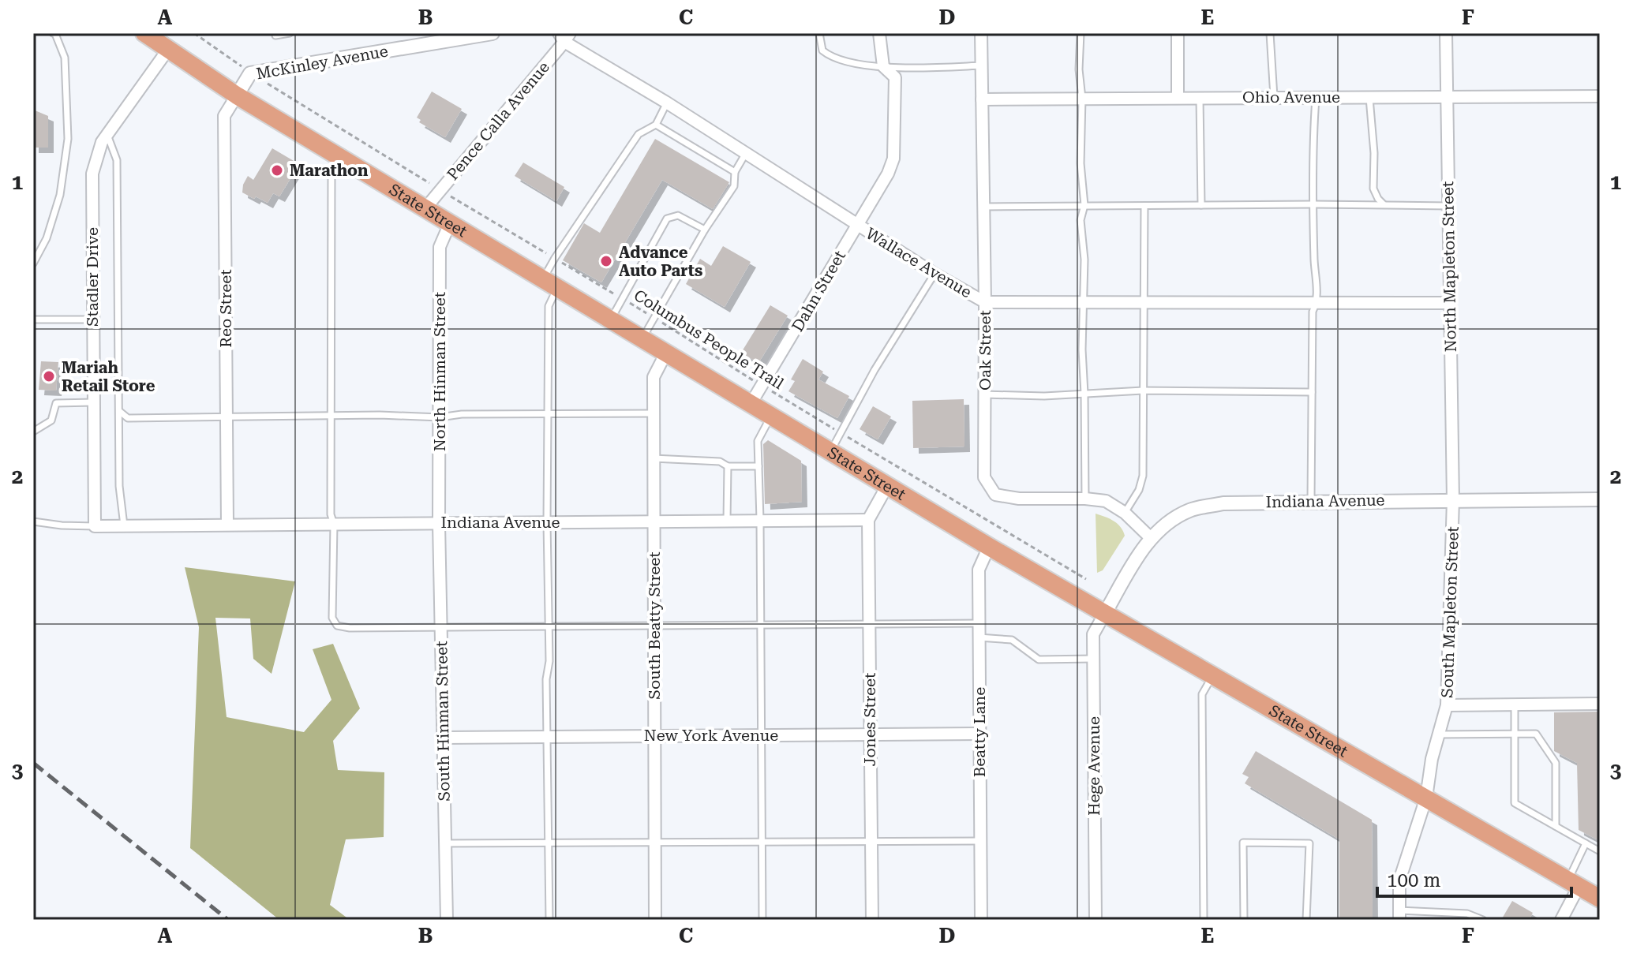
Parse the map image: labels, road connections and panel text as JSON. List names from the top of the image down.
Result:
{
  "streets": {
    "highway": ["State Street"],
    "street": [
      "McKinley Avenue",
      "Ohio Avenue",
      "Pence Calla Avenue",
      "Wallace Avenue",
      "North Mapleton Street",
      "Stadler Drive",
      "Dahn Street",
      "Reo Street",
      "Oak Street",
      "North Hinman Street",
      "Indiana Avenue",
      "South Mapleton Street",
      "South Beatty Street",
      "Jones Street",
      "South Hinman Street",
      "Beatty Lane",
      "New York Avenue",
      "Hege Avenue"
    ],
    "path": ["Columbus People Trail"]
  },
  "crossings": [
    ["McKinley Avenue", "State Street"],
    ["McKinley Avenue", "Reo Street"],
    ["McKinley Avenue", "Columbus People Trail"],
    ["Ohio Avenue", "North Mapleton Street"],
    ["Ohio Avenue", "Oak Street"],
    ["Pence Calla Avenue", "State Street"],
    ["Pence Calla Avenue", "Wallace Avenue"],
    ["Pence Calla Avenue", "Columbus People Trail"],
    ["State Street", "Stadler Drive"],
    ["State Street", "Dahn Street"],
    ["State Street", "Reo Street"],
    ["State Street", "North Hinman Street"],
    ["State Street", "Indiana Avenue"],
    ["State Street", "South Mapleton Street"],
    ["State Street", "South Beatty Street"],
    ["State Street", "Beatty Lane"],
    ["State Street", "Hege Avenue"],
    ["Wallace Avenue", "North Mapleton Street"],
    ["Wallace Avenue", "Dahn Street"],
    ["Wallace Avenue", "Oak Street"],
    ["North Mapleton Street", "Indiana Avenue"],
    ["North Mapleton Street", "South Mapleton Street"],
    ["Stadler Drive", "Indiana Avenue"],
    ["Dahn Street", "Columbus People Trail"],
    ["Reo Street", "Indiana Avenue"],
    ["Oak Street", "Indiana Avenue"],
    ["North Hinman Street", "Indiana Avenue"],
    ["North Hinman Street", "South Hinman Street"],
    ["Indiana Avenue", "South Mapleton Street"],
    ["Indiana Avenue", "South Beatty Street"],
    ["Indiana Avenue", "Jones Street"],
    ["Indiana Avenue", "South Hinman Street"],
    ["Indiana Avenue", "Hege Avenue"],
    ["South Beatty Street", "New York Avenue"],
    ["Jones Street", "New York Avenue"],
    ["South Hinman Street", "New York Avenue"],
    ["Beatty Lane", "New York Avenue"]
  ],
  "places": ["Marathon", "Advance Auto Parts", "Mariah Retail Store"],
  "scale_bar": "100 m",
  "grid": {
    "columns": [
      "A",
      "B",
      "C",
      "D",
      "E",
      "F"
    ],
    "rows": ["1", "2", "3"]
  }
}
